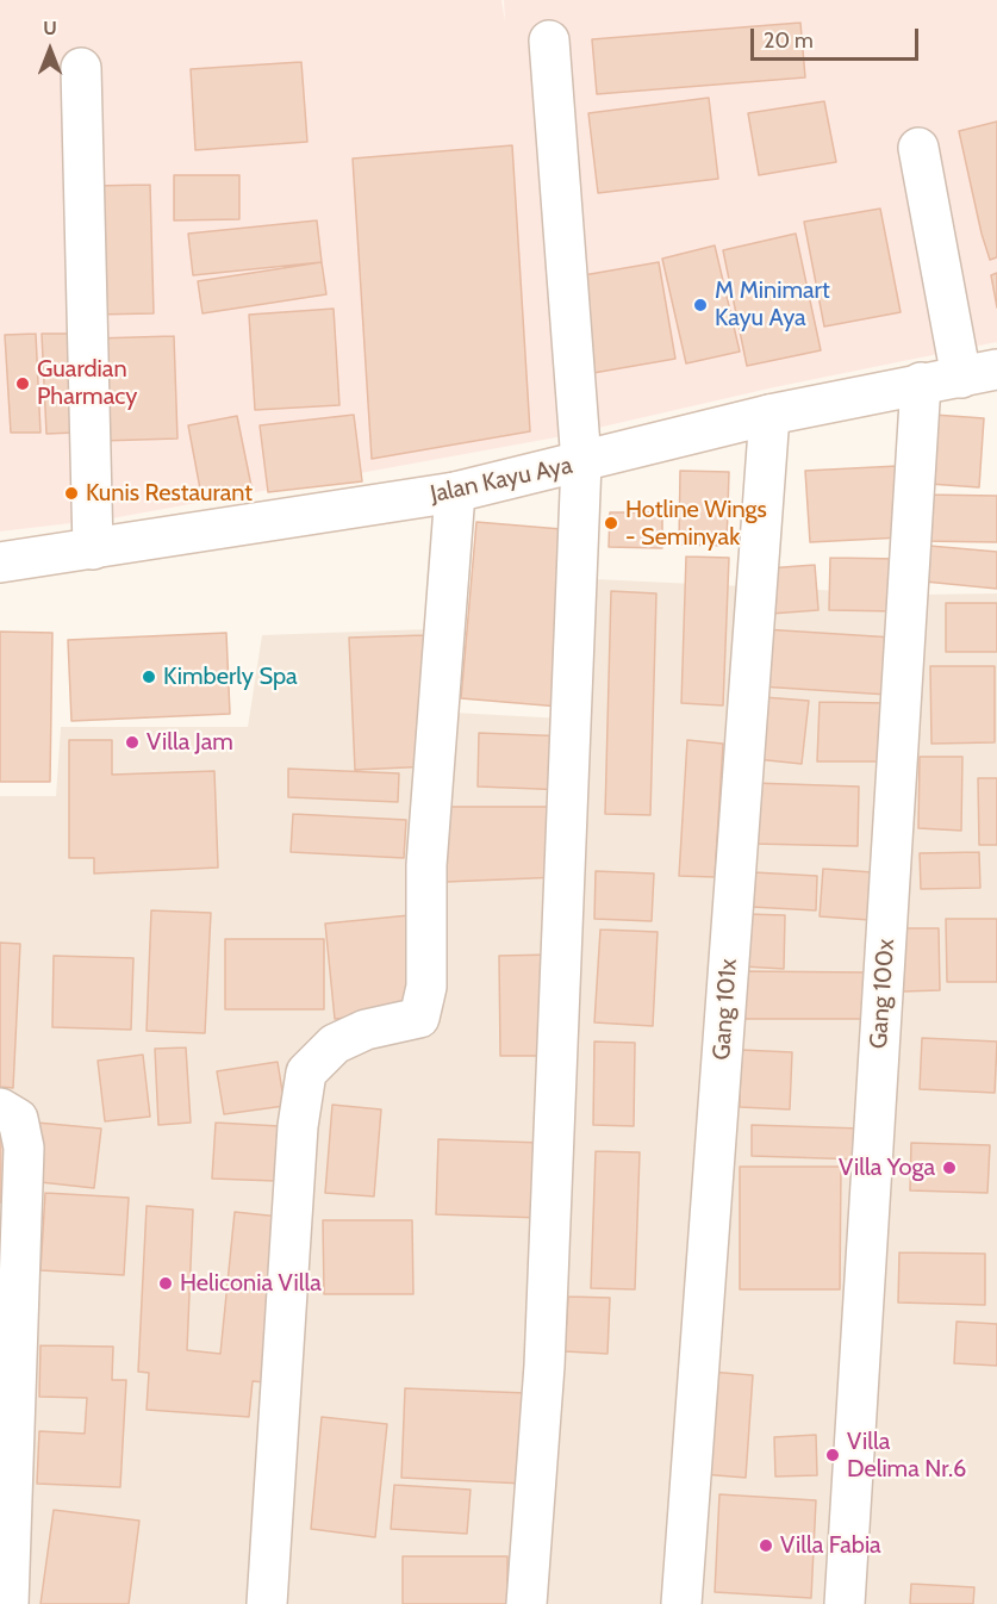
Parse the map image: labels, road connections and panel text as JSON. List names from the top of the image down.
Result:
{
  "streets": {
    "street": ["Jalan Kayu Aya", "Gang 100x", "Gang 101x"]
  },
  "crossings": [
    ["Jalan Kayu Aya", "Gang 100x"],
    ["Jalan Kayu Aya", "Gang 101x"]
  ],
  "places": [
    "M Minimart Kayu Aya",
    "Guardian Pharmacy",
    "Kunis Restaurant",
    "Hotline Wings - Seminyak",
    "Kimberly Spa",
    "Villa Jam",
    "Villa Yoga",
    "Heliconia Villa",
    "Villa Delima Nr.6",
    "Villa Fabia"
  ],
  "scale_bar": "20 m",
  "north": "top"
}
